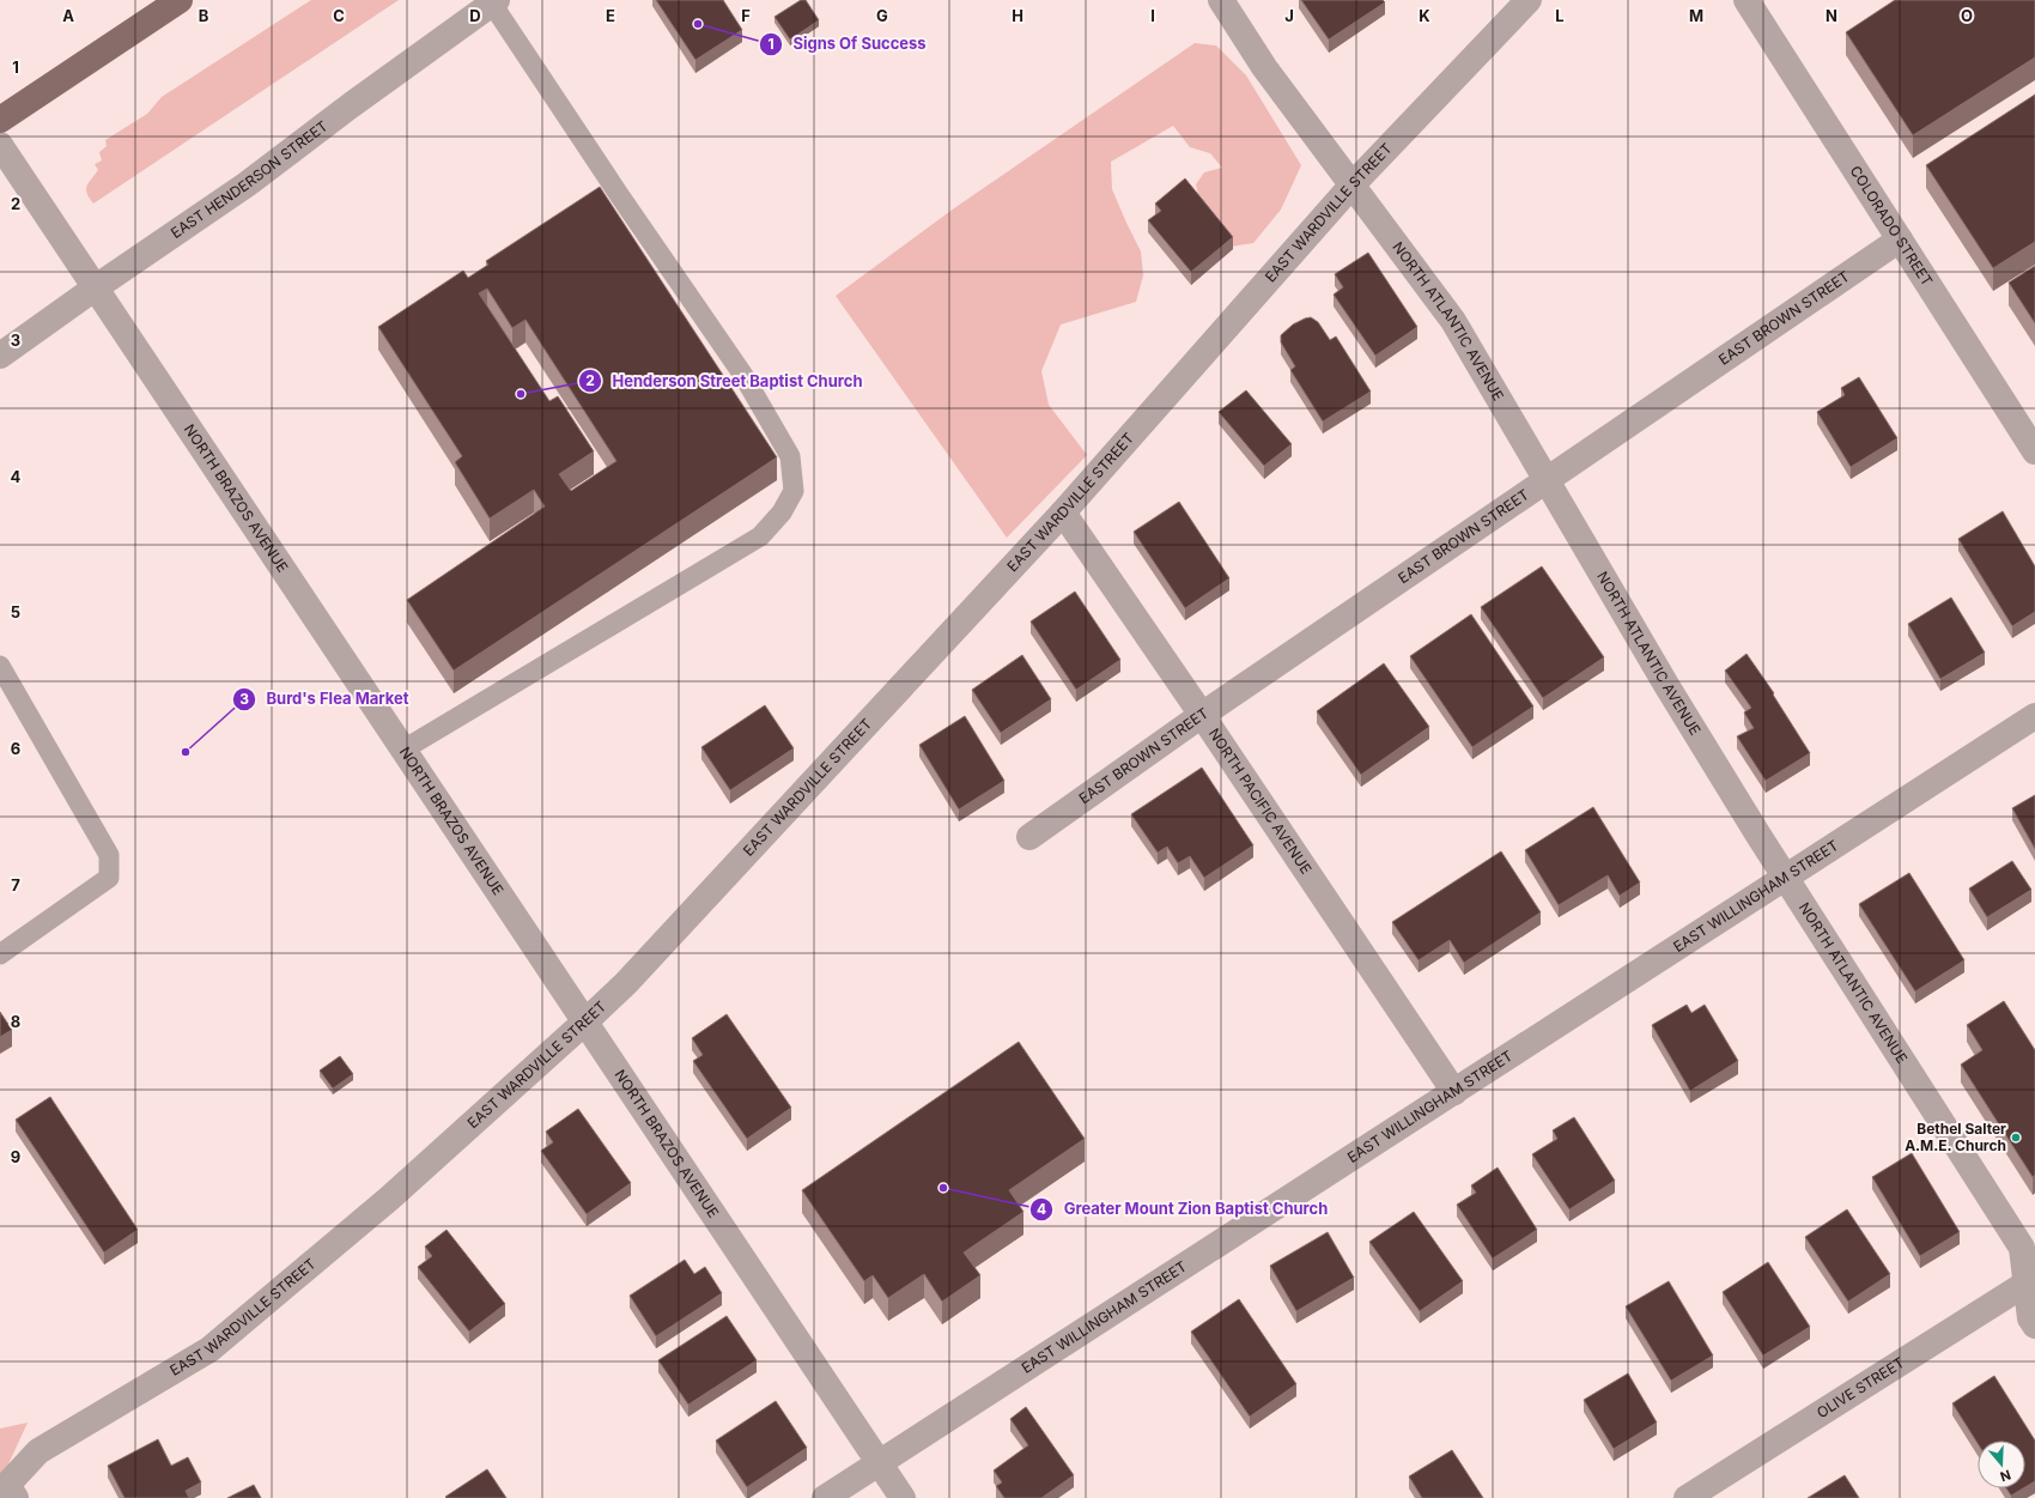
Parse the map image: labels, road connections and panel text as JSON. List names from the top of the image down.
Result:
{
  "streets": {
    "street": [
      "EAST HENDERSON STREET",
      "EAST WARDVILLE STREET",
      "COLORADO STREET",
      "EAST BROWN STREET",
      "NORTH ATLANTIC AVENUE",
      "NORTH BRAZOS AVENUE",
      "NORTH PACIFIC AVENUE",
      "EAST WILLINGHAM STREET",
      "OLIVE STREET"
    ]
  },
  "crossings": [
    ["EAST HENDERSON STREET", "NORTH BRAZOS AVENUE"],
    ["EAST WARDVILLE STREET", "NORTH ATLANTIC AVENUE"],
    ["EAST WARDVILLE STREET", "NORTH BRAZOS AVENUE"],
    ["EAST WARDVILLE STREET", "NORTH PACIFIC AVENUE"],
    ["COLORADO STREET", "EAST BROWN STREET"],
    ["EAST BROWN STREET", "NORTH ATLANTIC AVENUE"],
    ["EAST BROWN STREET", "NORTH PACIFIC AVENUE"],
    ["NORTH ATLANTIC AVENUE", "EAST WILLINGHAM STREET"],
    ["NORTH ATLANTIC AVENUE", "OLIVE STREET"],
    ["NORTH BRAZOS AVENUE", "EAST WILLINGHAM STREET"],
    ["NORTH PACIFIC AVENUE", "EAST WILLINGHAM STREET"]
  ],
  "places": [
    "Signs Of Success",
    "Henderson Street Baptist Church",
    "Burd's Flea Market",
    "Bethel Salter A.M.E. Church",
    "Greater Mount Zion Baptist Church"
  ],
  "north": "bottom",
  "grid": {
    "columns": [
      "A",
      "B",
      "C",
      "D",
      "E",
      "F",
      "G",
      "H",
      "I",
      "J",
      "K",
      "L",
      "M",
      "N",
      "O"
    ],
    "rows": [
      "1",
      "2",
      "3",
      "4",
      "5",
      "6",
      "7",
      "8",
      "9"
    ]
  }
}
